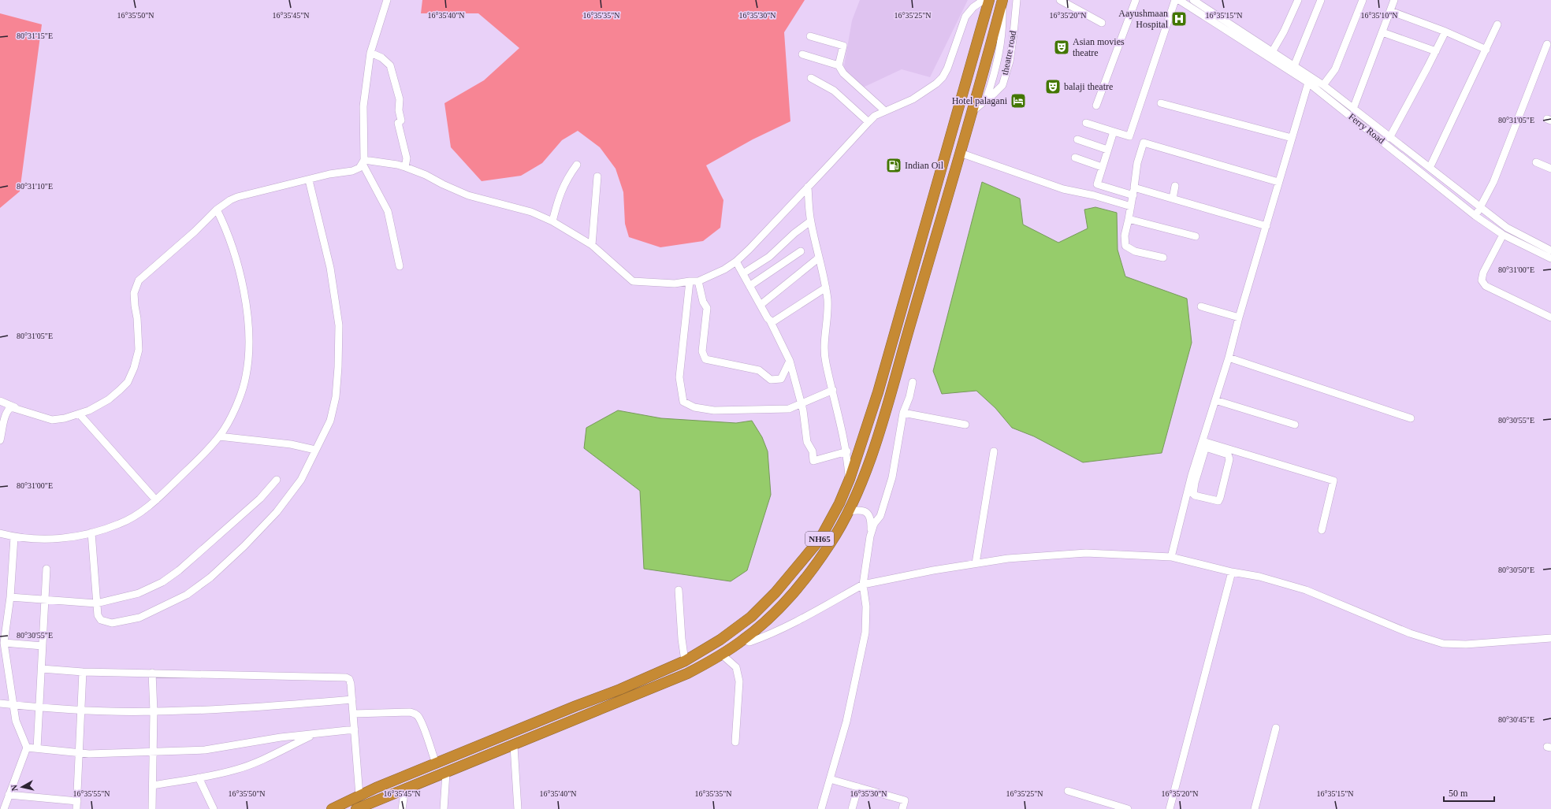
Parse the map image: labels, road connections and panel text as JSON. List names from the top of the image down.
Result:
{
  "streets": {
    "highway": ["NH65"],
    "street": ["theatre road", "Ferry Road"]
  },
  "crossings": [
    ["theatre road", "NH65"]
  ],
  "places": {
    "hospital": ["Aayushmaan Hospital"],
    "theatre": ["Asian movies theatre", "balaji theatre"],
    "hotel": ["Hotel palagani"],
    "fuel station": ["Indian Oil"]
  },
  "scale_bar": "50 m",
  "north": "left",
  "coordinates": [
    "16°35'50\"N",
    "16°35'45\"N",
    "16°35'40\"N",
    "16°35'35\"N",
    "16°35'30\"N",
    "16°35'25\"N",
    "16°35'20\"N",
    "16°35'15\"N",
    "16°35'10\"N",
    "80°31'15\"E",
    "80°31'05\"E",
    "80°31'10\"E",
    "80°31'00\"E",
    "80°30'55\"E",
    "80°30'50\"E",
    "80°30'45\"E",
    "16°35'55\"N"
  ]
}
